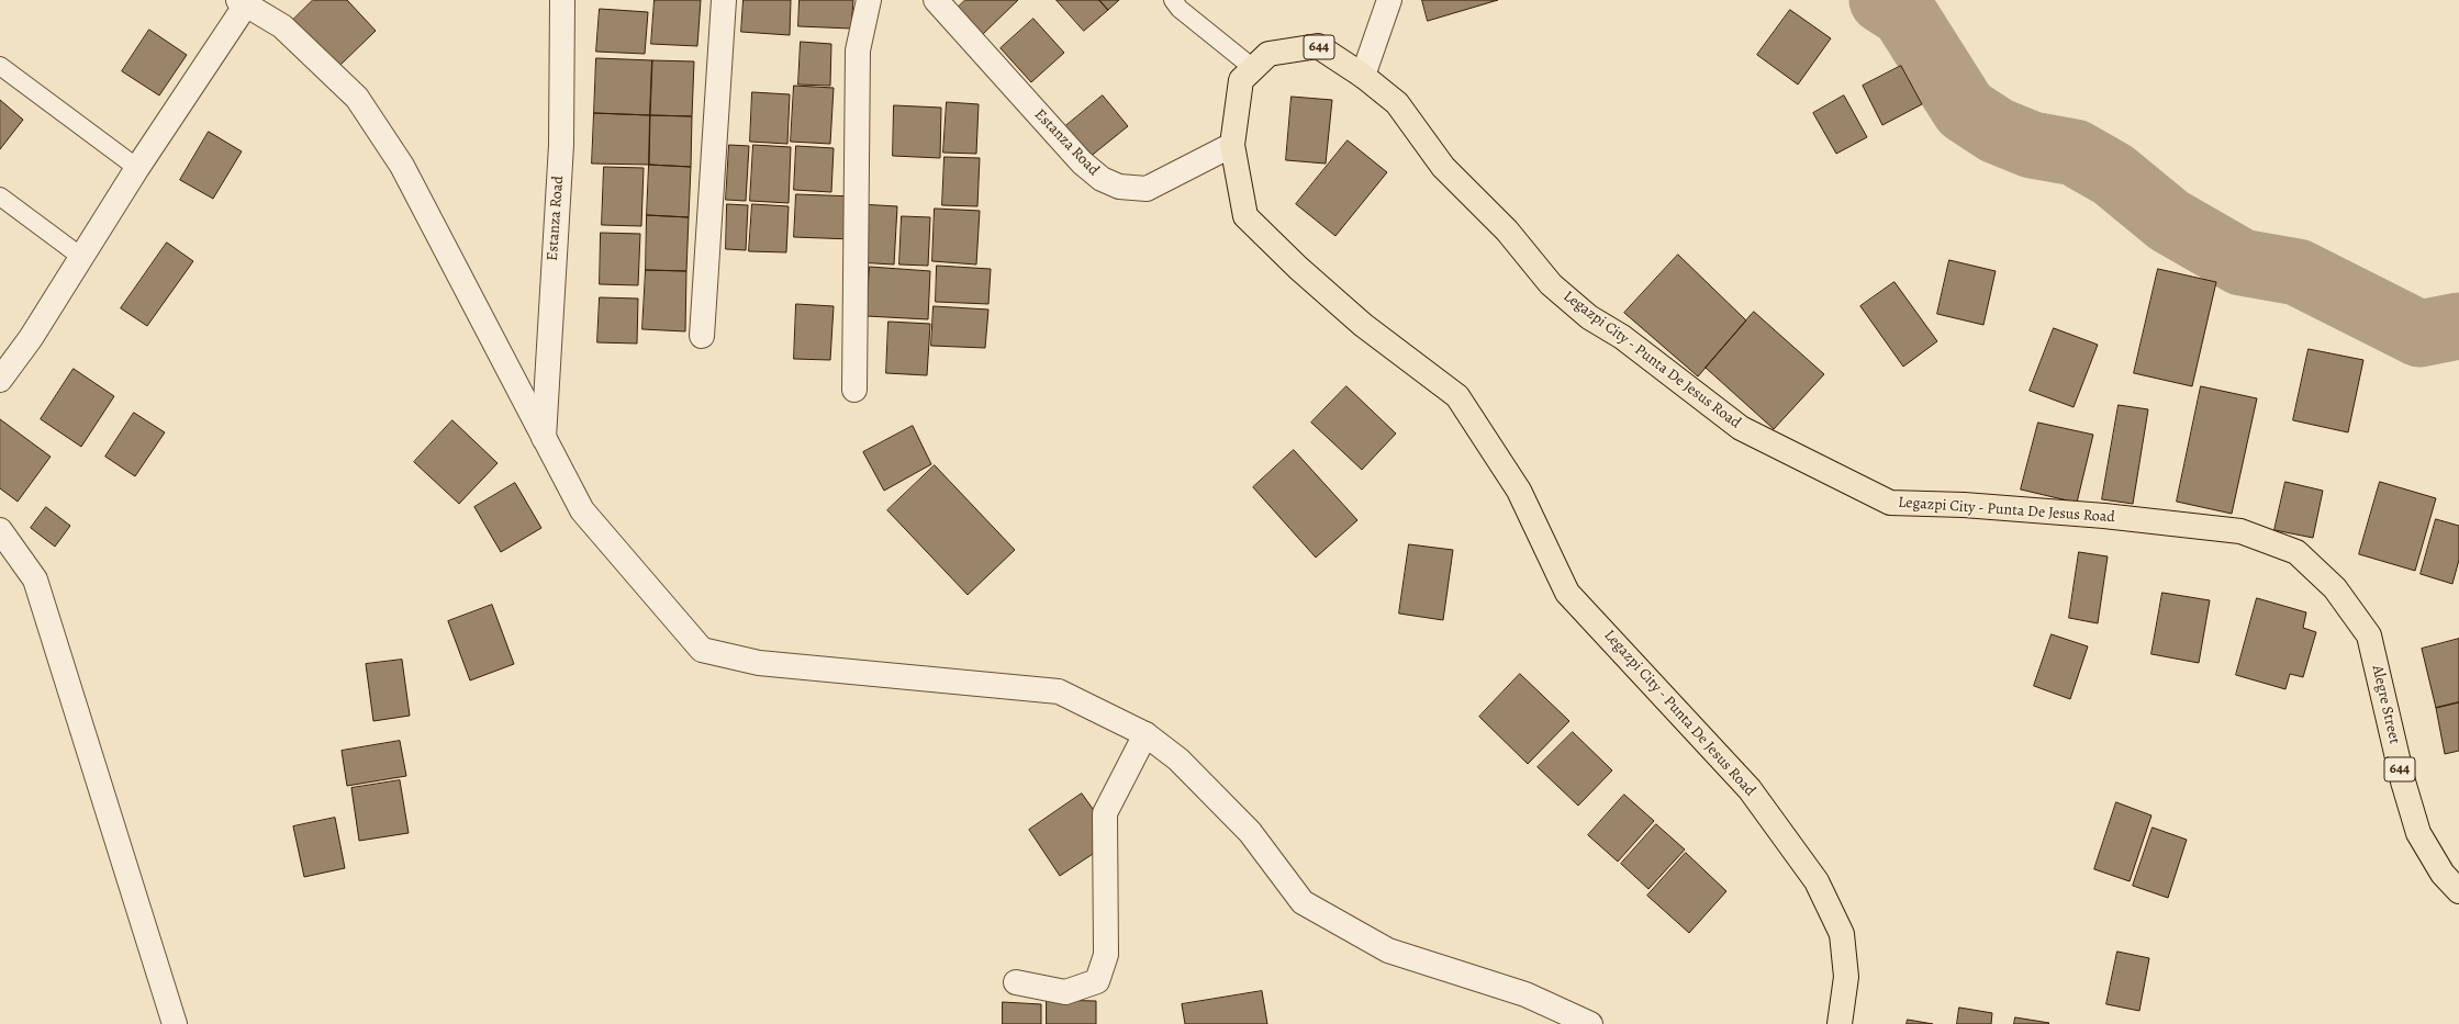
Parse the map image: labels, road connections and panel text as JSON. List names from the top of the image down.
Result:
{
  "streets": {
    "main road": ["644", "Legazpi City - Punta De Jesus Road", "Alegre Street"],
    "street": ["Estanza Road"]
  },
  "crossings": [
    ["Estanza Road", "Legazpi City - Punta De Jesus Road"],
    ["Legazpi City - Punta De Jesus Road", "Alegre Street"]
  ]
}
